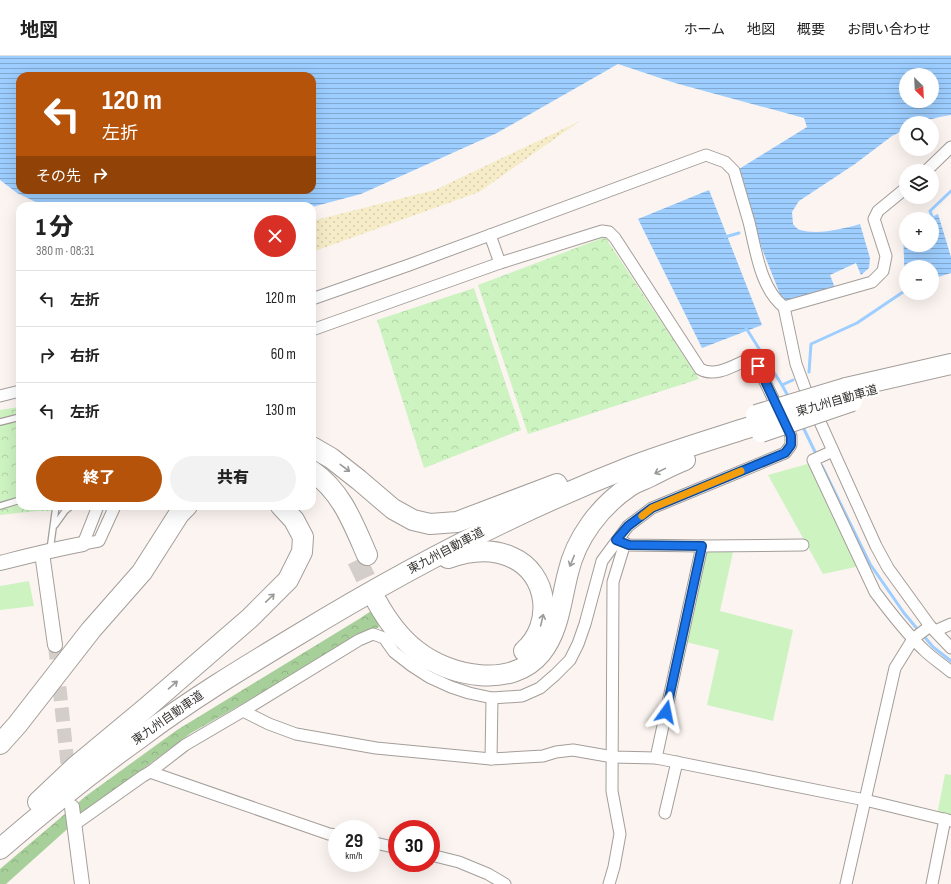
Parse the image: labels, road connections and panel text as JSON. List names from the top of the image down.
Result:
{
  "streets": {
    "highway": ["東九州自動車道"]
  },
  "north": "bottom right",
  "page": {
    "header": "地図",
    "nav": [
      "ホーム",
      "地図",
      "概要",
      "お問い合わせ"
    ],
    "map_buttons": ["+", "−"],
    "turn": ["120 m", "左折"],
    "then": "その先",
    "heading": ["1 分", "380 m · 08:31"],
    "list": [
      {
        "name": "左折",
        "value": "120 m"
      },
      {
        "name": "右折",
        "value": "60 m"
      },
      {
        "name": "左折",
        "value": "130 m"
      }
    ],
    "buttons": ["終了", "共有"],
    "speed": "29 km/h",
    "limit": "30"
  }
}
